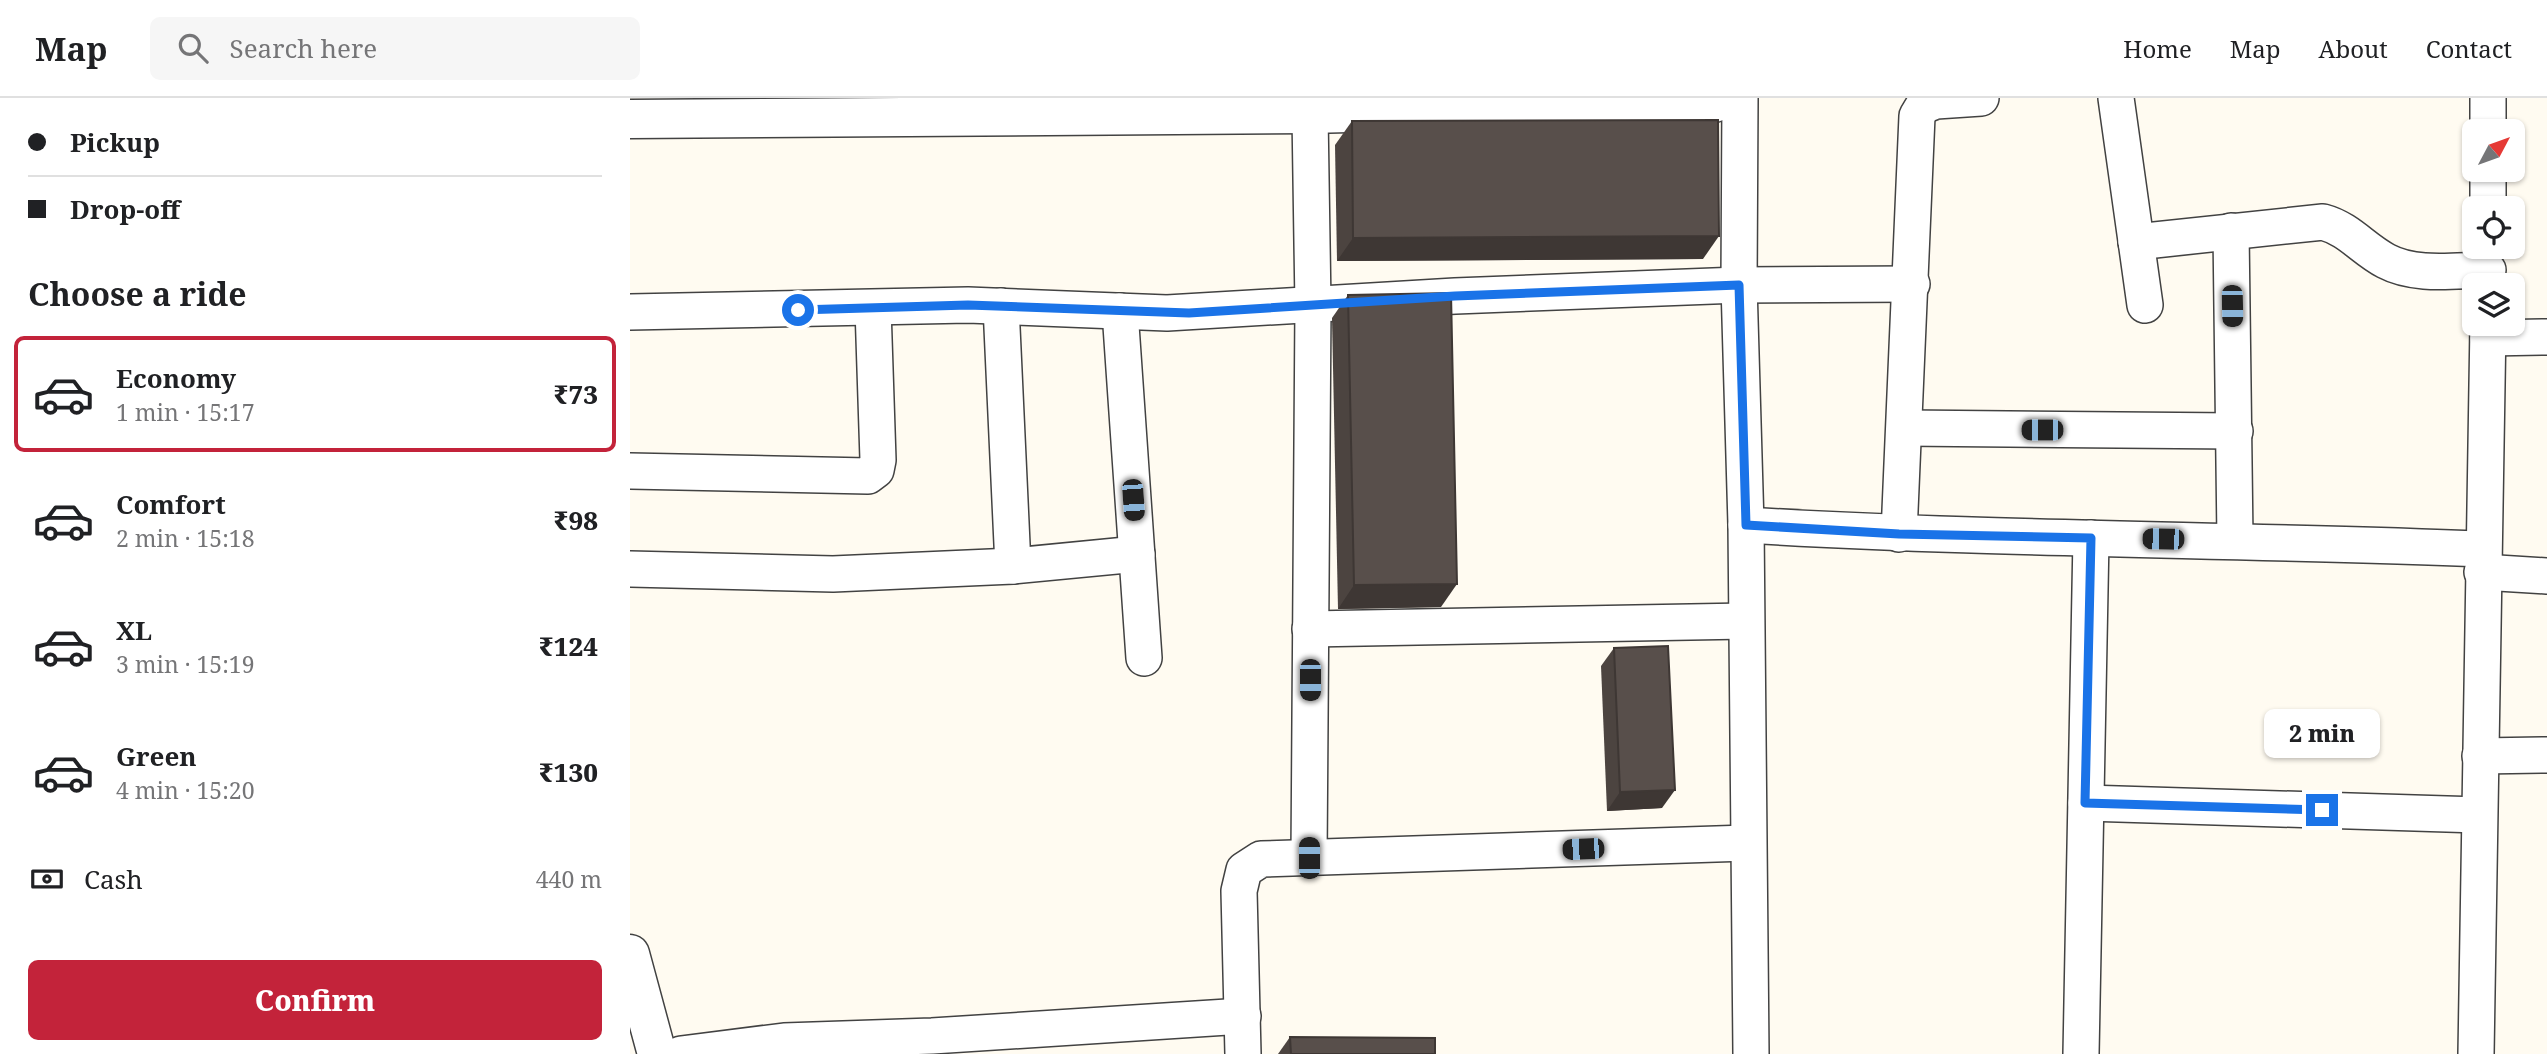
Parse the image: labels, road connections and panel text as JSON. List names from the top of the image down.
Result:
{
  "north": "top right",
  "page": {
    "header": "Map",
    "search": "Search here",
    "nav": [
      "Home",
      "Map",
      "About",
      "Contact"
    ],
    "banner": ["Pickup", "Drop-off"],
    "heading": "Choose a ride",
    "list": [
      {
        "name": "Economy",
        "note": "1 min · 15:17",
        "value": "₹73"
      },
      {
        "name": "Comfort",
        "note": "2 min · 15:18",
        "value": "₹98"
      },
      {
        "name": "XL",
        "note": "3 min · 15:19",
        "value": "₹124"
      },
      {
        "name": "Green",
        "note": "4 min · 15:20",
        "value": "₹130"
      }
    ],
    "bubble": "2 min",
    "pay": ["Cash", "440 m"],
    "buttons": "Confirm"
  }
}
